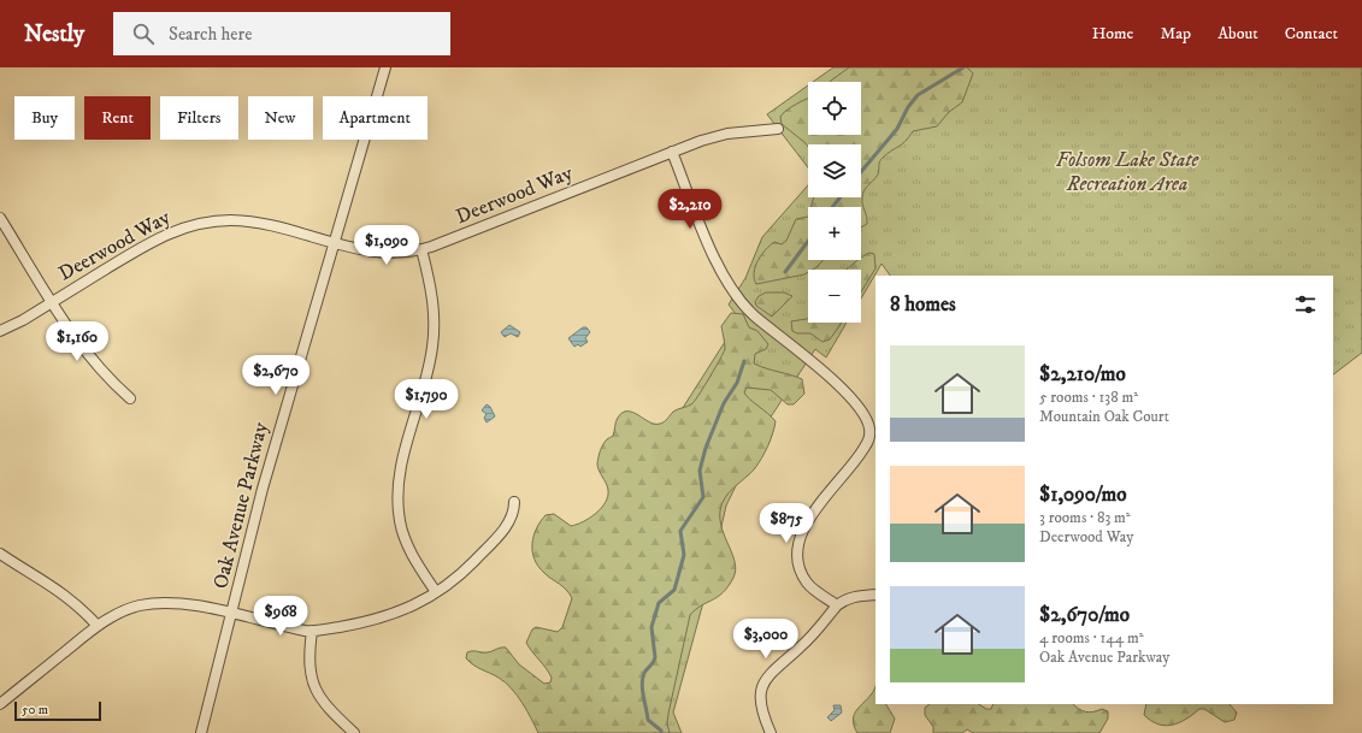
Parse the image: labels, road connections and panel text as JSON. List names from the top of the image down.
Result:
{
  "streets": {
    "street": ["Deerwood Way", "Oak Avenue Parkway"]
  },
  "crossings": [
    ["Deerwood Way", "Oak Avenue Parkway"]
  ],
  "parks": ["Folsom Lake State Recreation Area"],
  "scale_bar": "50 m",
  "page": {
    "header": "Nestly",
    "search": "Search here",
    "nav": [
      "Home",
      "Map",
      "About",
      "Contact"
    ],
    "map_buttons": ["+", "−"],
    "chip": [
      "Buy",
      "Rent",
      "Filters",
      "New",
      "Apartment"
    ],
    "price": [
      "$2,210",
      "$1,090",
      "$1,160",
      "$2,670",
      "$1,790",
      "$875",
      "$968",
      "$3,000"
    ],
    "heading": "8 homes",
    "list": [
      {
        "name": "$2,210/mo",
        "note": "5 rooms · 138 m² · Mountain Oak Court"
      },
      {
        "name": "$1,090/mo",
        "note": "3 rooms · 83 m² · Deerwood Way"
      },
      {
        "name": "$2,670/mo",
        "note": "4 rooms · 144 m² · Oak Avenue Parkway"
      }
    ],
    "scale": "50 m"
  }
}
